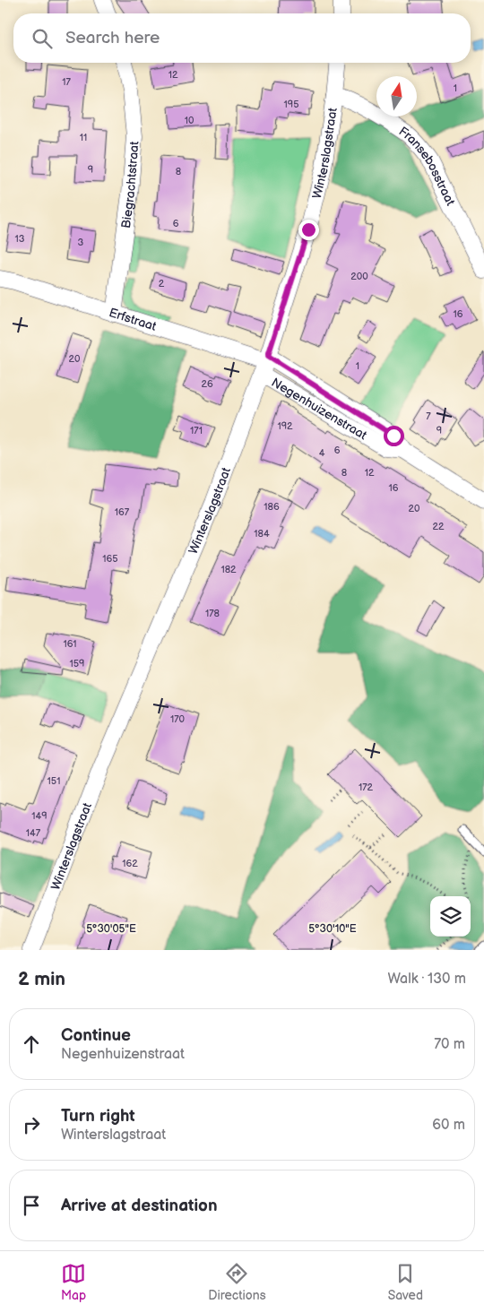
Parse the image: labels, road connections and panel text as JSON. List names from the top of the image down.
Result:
{
  "streets": {
    "street": [
      "Winterslagstraat",
      "Fransebosstraat",
      "Biegrachtstraat",
      "Erfstraat",
      "Negenhuizenstraat"
    ]
  },
  "crossings": [
    ["Winterslagstraat", "Fransebosstraat"],
    ["Winterslagstraat", "Erfstraat"],
    ["Winterslagstraat", "Negenhuizenstraat"],
    ["Biegrachtstraat", "Erfstraat"],
    ["Erfstraat", "Negenhuizenstraat"]
  ],
  "house_numbers": [
    "12",
    "17",
    "1",
    "195",
    "10",
    "11",
    "9",
    "8",
    "6",
    "13",
    "3",
    "200",
    "2",
    "16",
    "20",
    "1",
    "26",
    "7",
    "192",
    "171",
    "9",
    "6",
    "4",
    "8",
    "12",
    "16",
    "186",
    "20",
    "167",
    "22",
    "184",
    "165",
    "182",
    "178",
    "161",
    "159",
    "170",
    "151",
    "172",
    "149",
    "147",
    "162"
  ],
  "north": "top",
  "page": {
    "search": "Search here",
    "heading": ["2 min", "Walk · 130 m"],
    "list": [
      ["Continue", "Negenhuizenstraat", "70 m"],
      ["Turn right", "Winterslagstraat", "60 m"],
      "Arrive at destination"
    ],
    "nav": ["Map", "Directions", "Saved"]
  },
  "coordinates": ["5°30'05\"E", "5°30'10\"E"]
}
